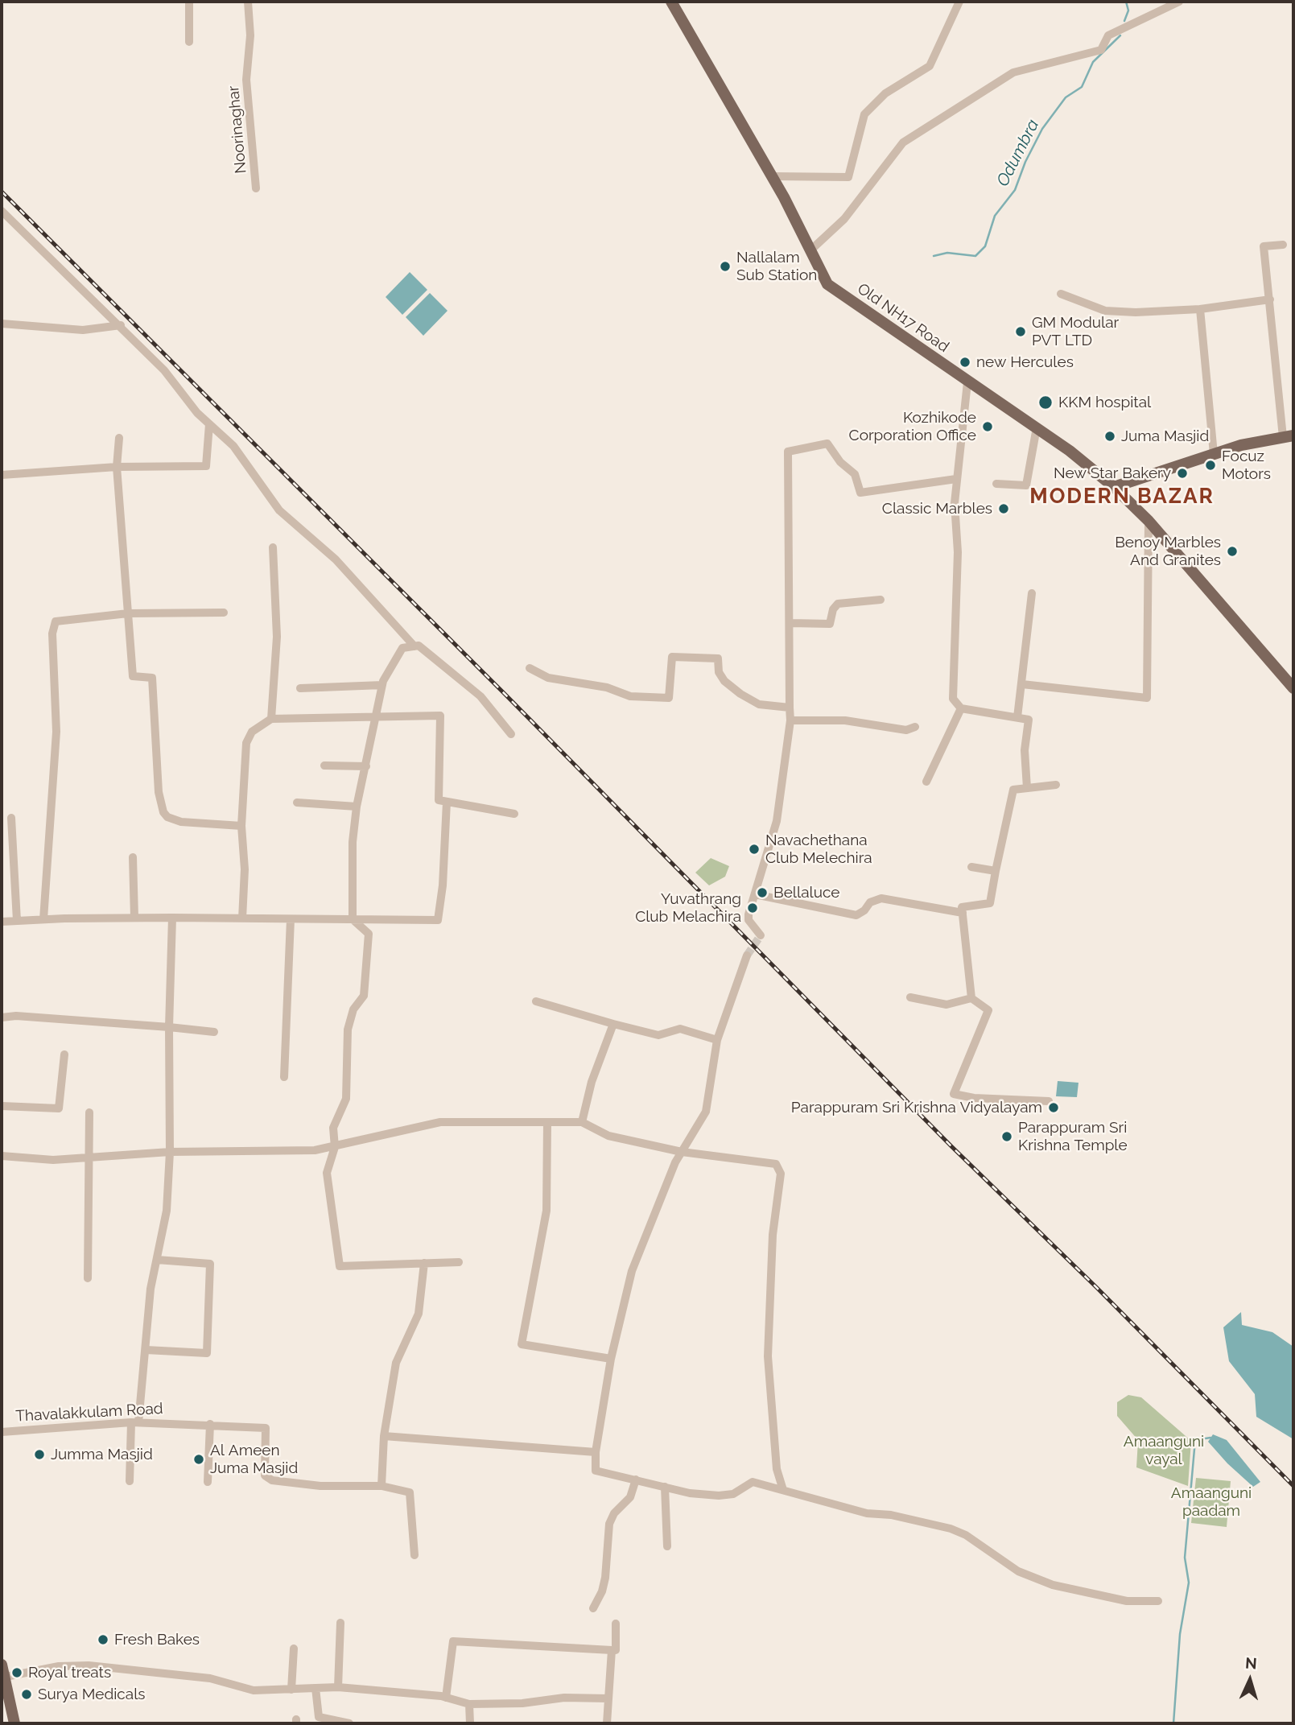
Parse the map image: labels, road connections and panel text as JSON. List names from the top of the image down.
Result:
{
  "streets": {
    "main road": ["Old NH17 Road"],
    "street": ["Noorinaghar", "Thavalakkulam Road"]
  },
  "districts": ["MODERN BAZAR"],
  "water": ["Odumbra"],
  "parks": ["Amaanguni vayal", "Amaanguni paadam"],
  "places": [
    "Nallalam Sub Station",
    "GM Modular PVT LTD",
    "new Hercules",
    "KKM hospital",
    "Kozhikode Corporation Office",
    "Juma Masjid",
    "Focuz Motors",
    "New Star Bakery",
    "Classic Marbles",
    "Benoy Marbles And Granites",
    "Navachethana Club Melechira",
    "Bellaluce",
    "Yuvathrang Club Melachira",
    "Parappuram Sri Krishna Vidyalayam",
    "Parappuram Sri Krishna Temple",
    "Jumma Masjid",
    "Al Ameen Juma Masjid",
    "Fresh Bakes",
    "Royal treats",
    "Surya Medicals"
  ],
  "north": "top"
}
